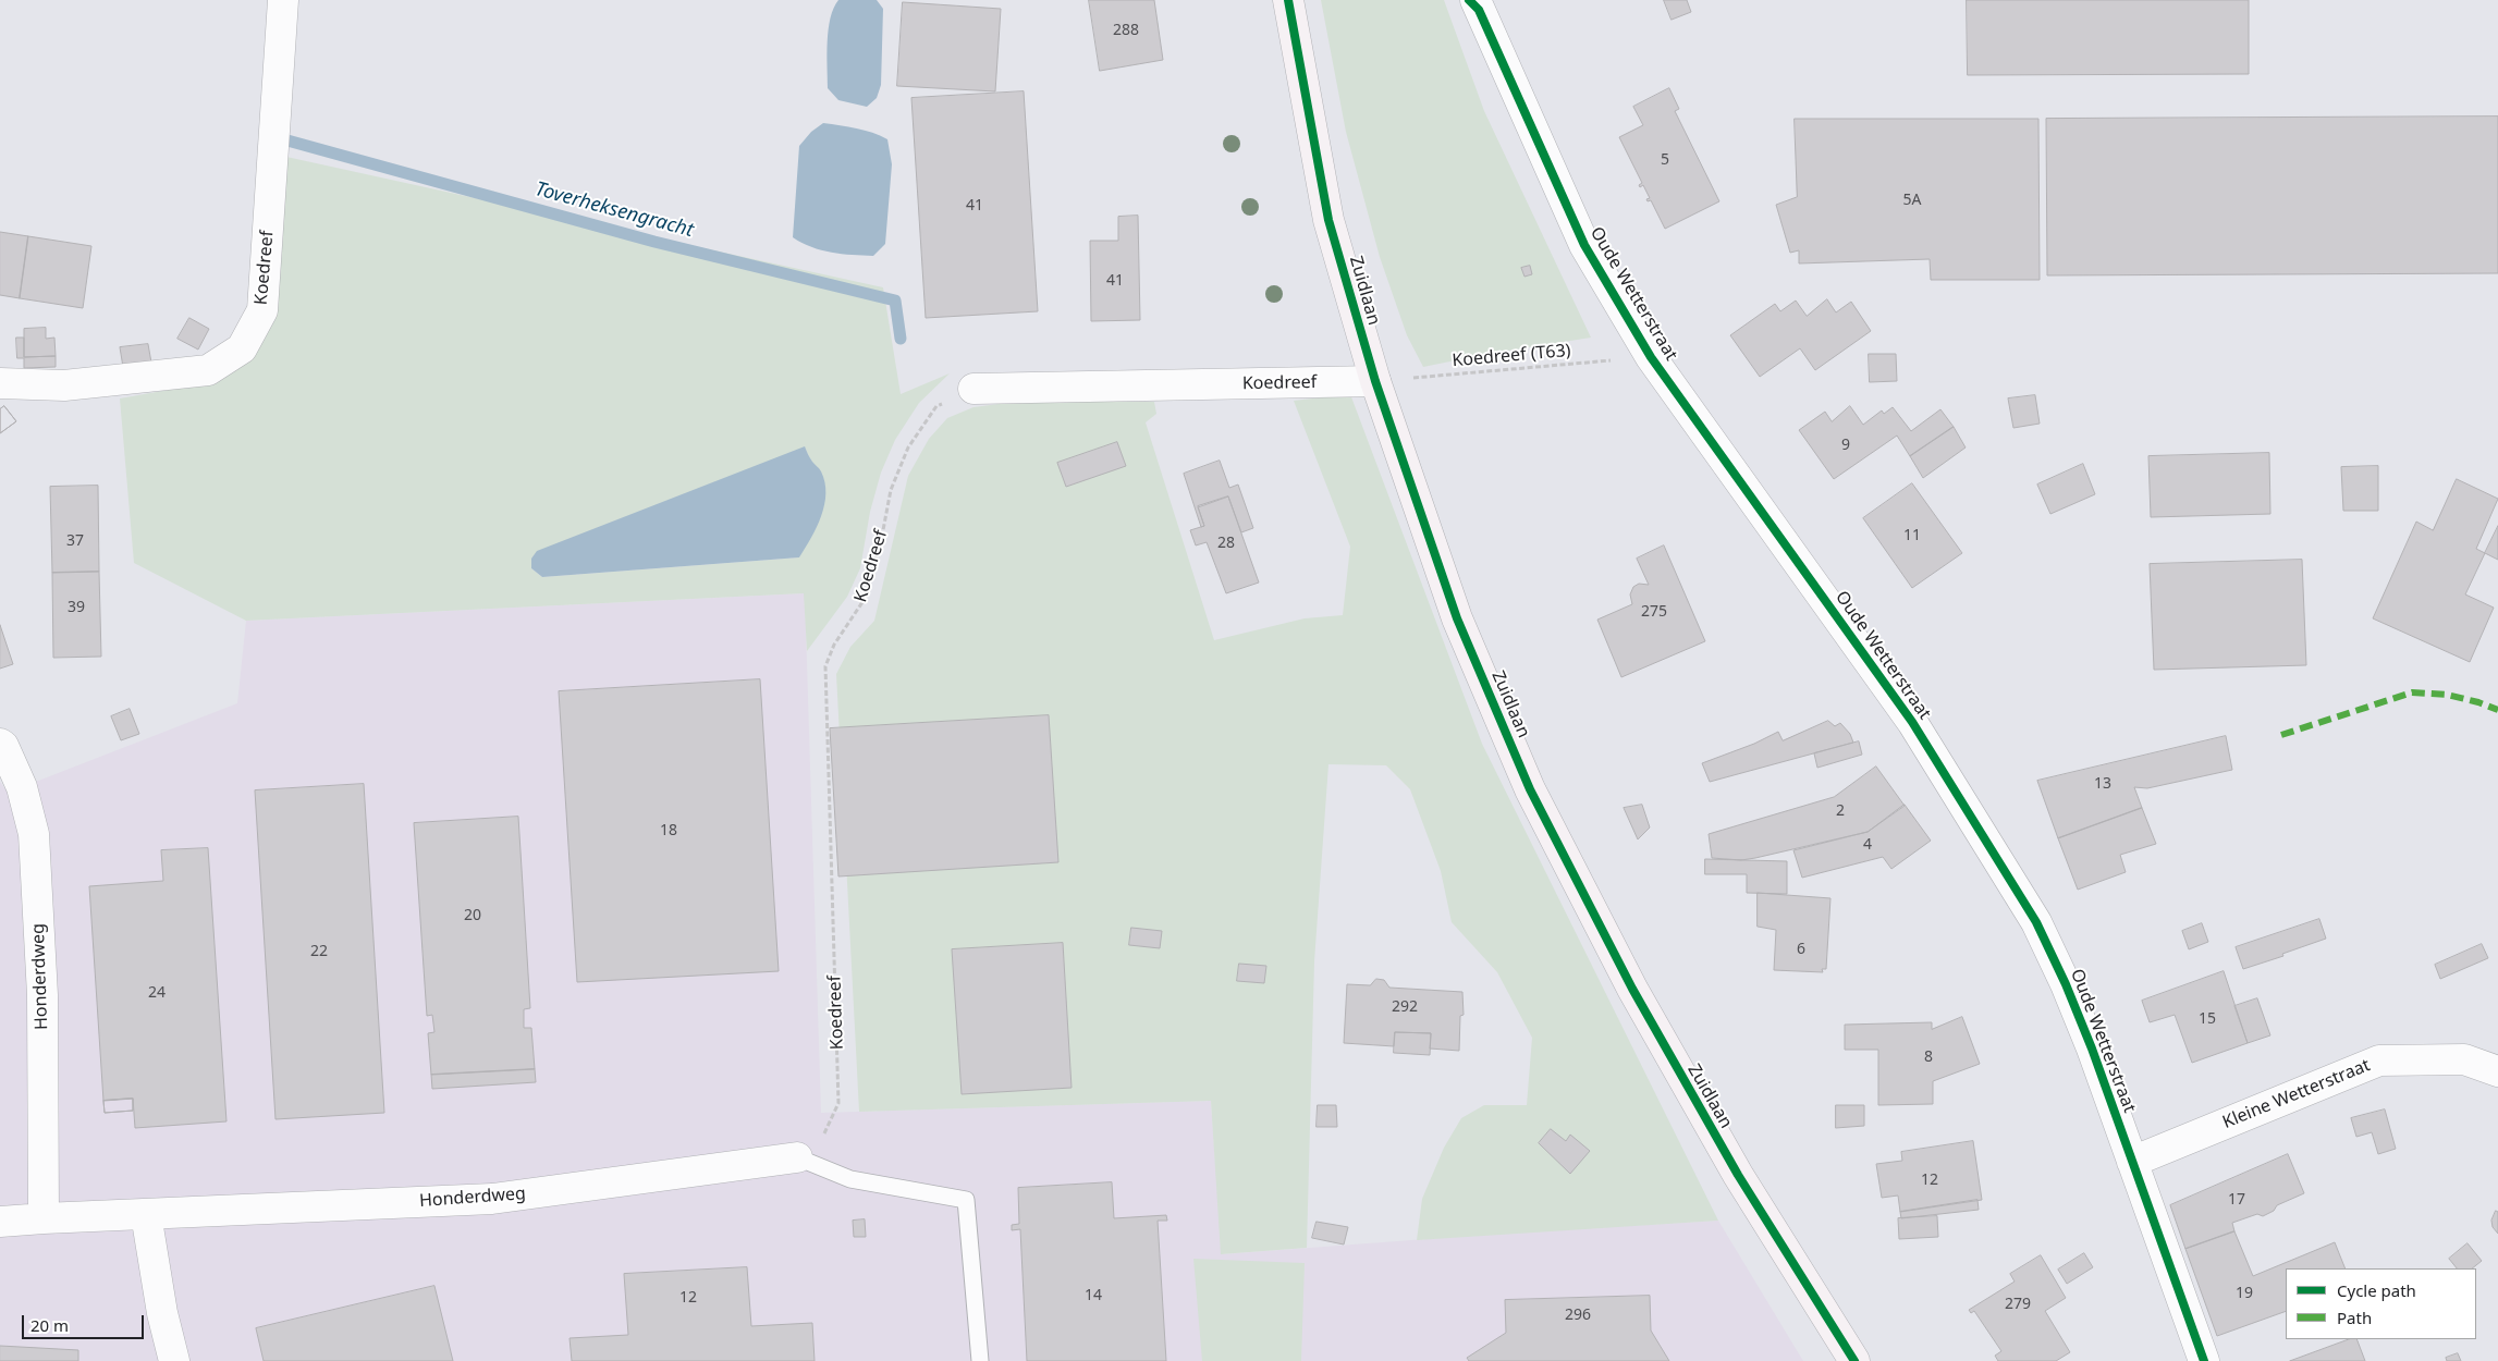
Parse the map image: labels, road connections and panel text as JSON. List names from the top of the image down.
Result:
{
  "streets": {
    "main road": ["Zuidlaan"],
    "street": [
      "Koedreef",
      "Oude Wetterstraat",
      "Honderdweg",
      "Kleine Wetterstraat"
    ],
    "path": ["Koedreef (T63)"]
  },
  "crossings": [
    ["Koedreef", "Zuidlaan"],
    ["Koedreef", "Koedreef (T63)"],
    ["Koedreef", "Honderdweg"],
    ["Zuidlaan", "Koedreef (T63)"],
    ["Oude Wetterstraat", "Koedreef (T63)"],
    ["Oude Wetterstraat", "Kleine Wetterstraat"]
  ],
  "water": ["Toverheksengracht"],
  "house_numbers": [
    "288",
    "5",
    "5A",
    "41",
    "41",
    "9",
    "11",
    "37",
    "28",
    "39",
    "275",
    "13",
    "2",
    "18",
    "4",
    "20",
    "6",
    "22",
    "24",
    "292",
    "15",
    "8",
    "12",
    "17",
    "19",
    "14",
    "12",
    "279",
    "296"
  ],
  "legend": ["Cycle path", "Path"],
  "scale_bar": "20 m"
}
